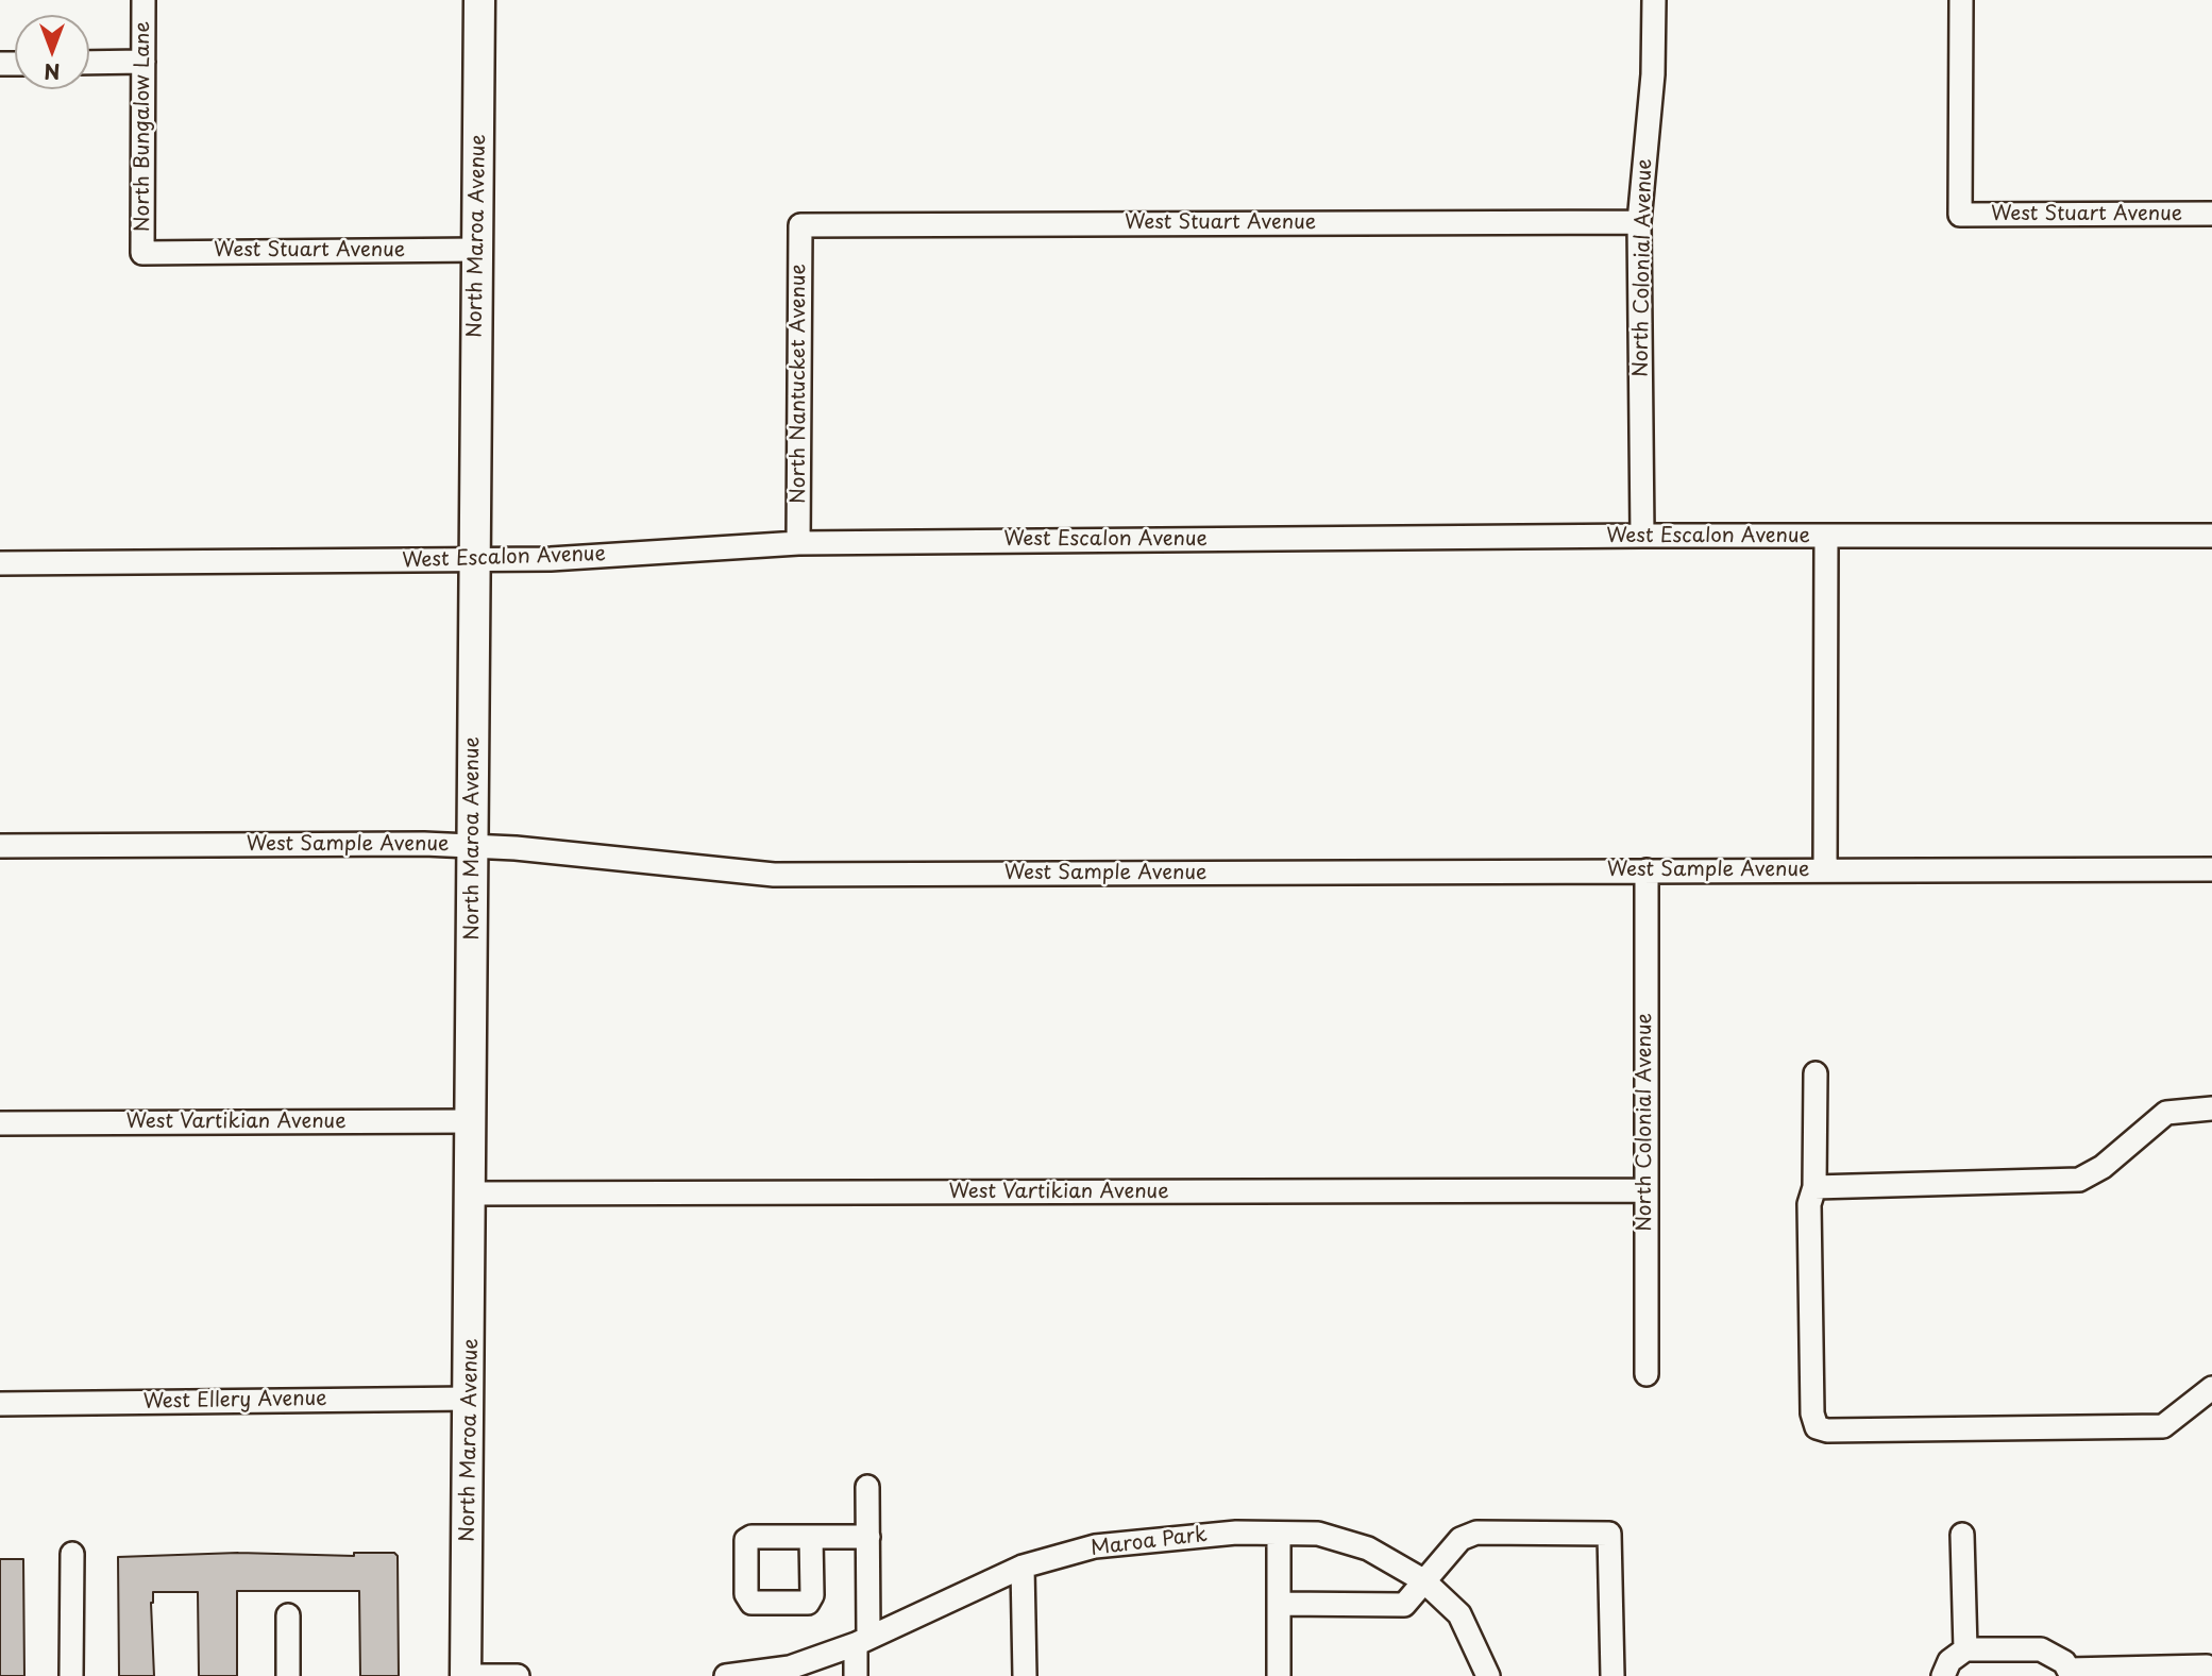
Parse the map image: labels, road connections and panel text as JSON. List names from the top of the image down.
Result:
{
  "streets": {
    "main road": ["North Maroa Avenue"],
    "street": [
      "North Bungalow Lane",
      "West Stuart Avenue",
      "North Colonial Avenue",
      "North Nantucket Avenue",
      "West Escalon Avenue",
      "West Sample Avenue",
      "West Vartikian Avenue",
      "West Ellery Avenue",
      "Maroa Park"
    ]
  },
  "crossings": [
    ["North Bungalow Lane", "West Stuart Avenue"],
    ["West Stuart Avenue", "North Maroa Avenue"],
    ["West Stuart Avenue", "North Colonial Avenue"],
    ["West Stuart Avenue", "North Nantucket Avenue"],
    ["North Maroa Avenue", "West Escalon Avenue"],
    ["North Maroa Avenue", "West Sample Avenue"],
    ["North Maroa Avenue", "West Vartikian Avenue"],
    ["North Maroa Avenue", "West Ellery Avenue"],
    ["North Colonial Avenue", "West Escalon Avenue"],
    ["North Colonial Avenue", "West Sample Avenue"],
    ["North Colonial Avenue", "West Vartikian Avenue"],
    ["North Nantucket Avenue", "West Escalon Avenue"]
  ],
  "north": "bottom"
}
